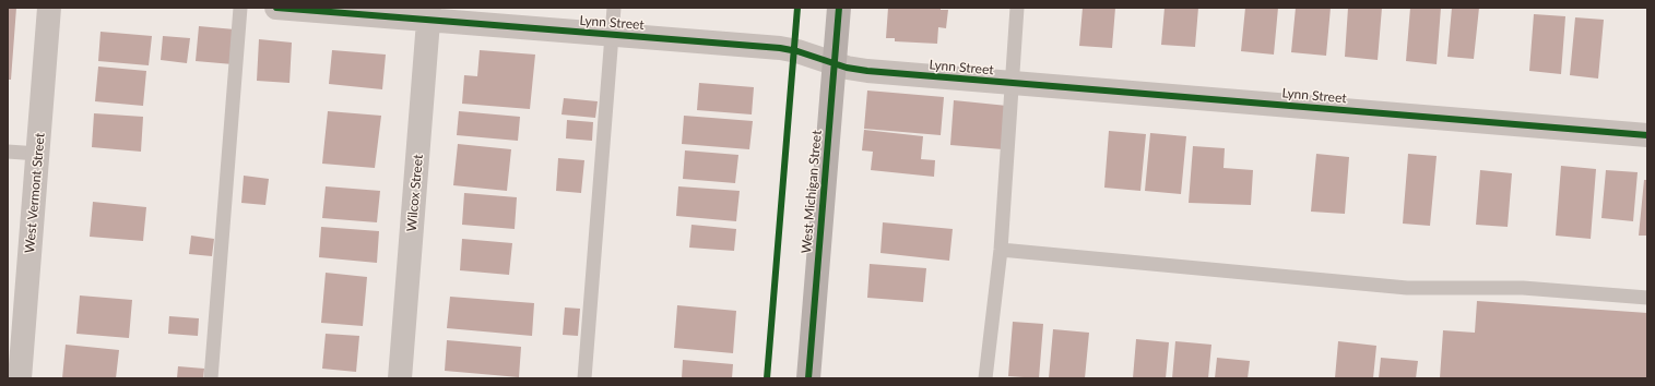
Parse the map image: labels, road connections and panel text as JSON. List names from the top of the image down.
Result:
{
  "streets": {
    "main road": ["West Michigan Street"],
    "street": ["Lynn Street", "West Vermont Street", "Wilcox Street"]
  },
  "crossings": [
    ["Lynn Street", "West Michigan Street"],
    ["Lynn Street", "Wilcox Street"]
  ]
}
